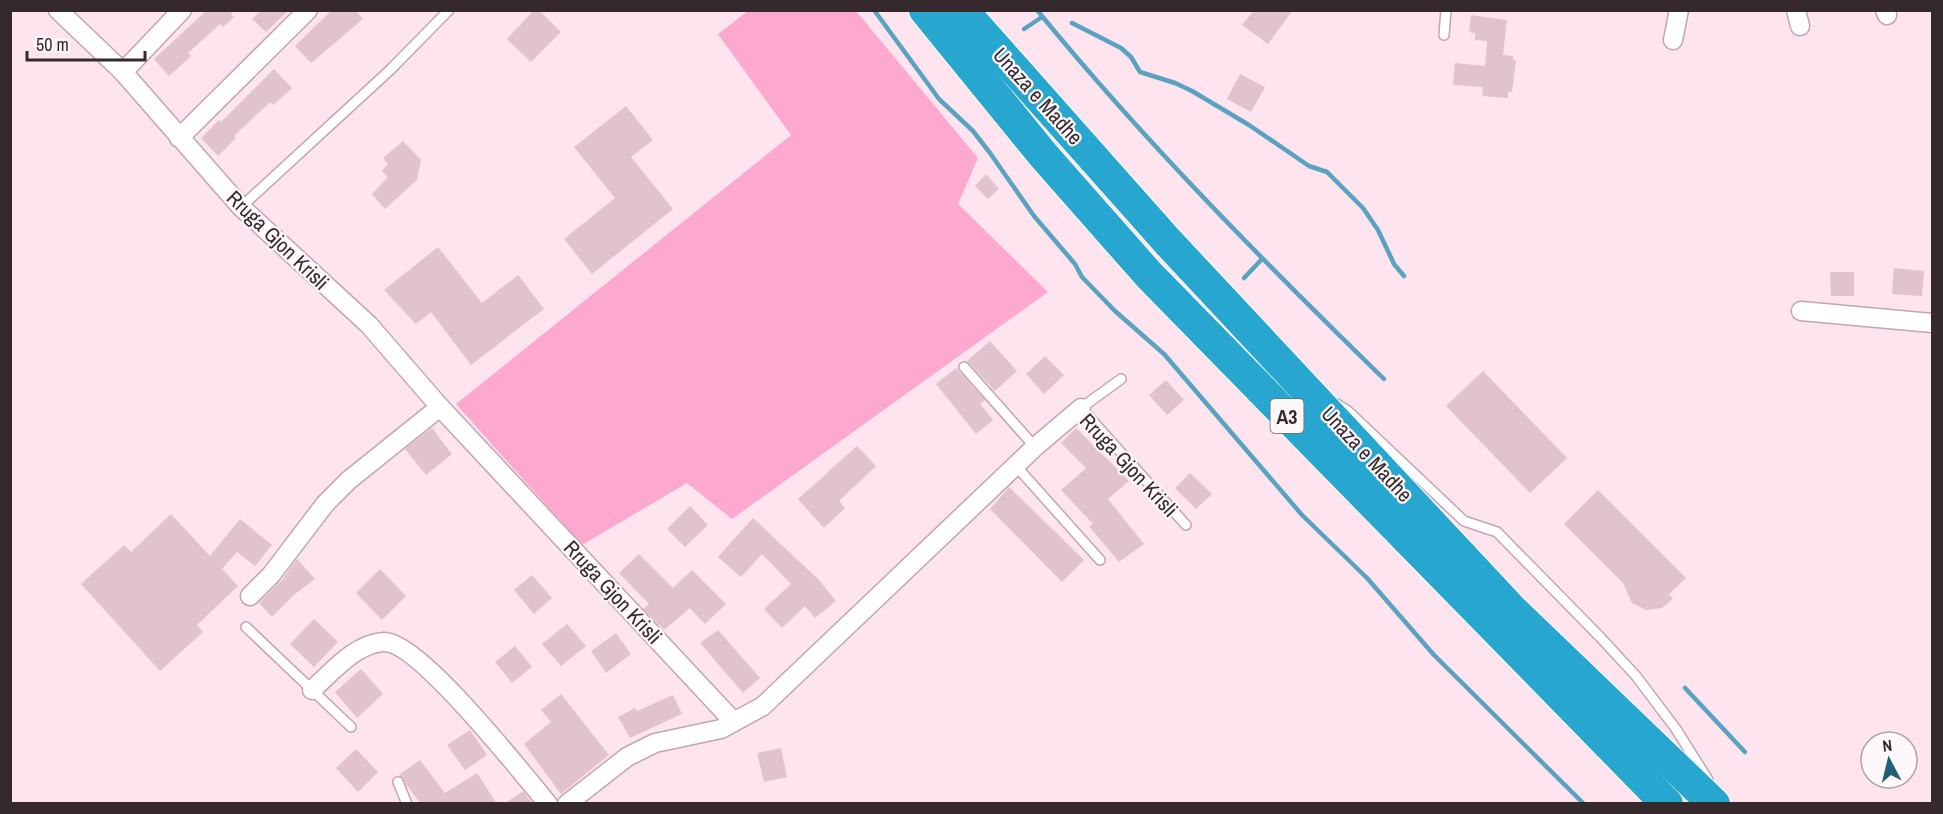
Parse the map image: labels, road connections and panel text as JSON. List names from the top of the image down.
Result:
{
  "streets": {
    "highway": ["Unaza e Madhe", "A3"],
    "street": ["Rruga Gjon Krisli"]
  },
  "scale_bar": "50 m",
  "north": "top"
}
